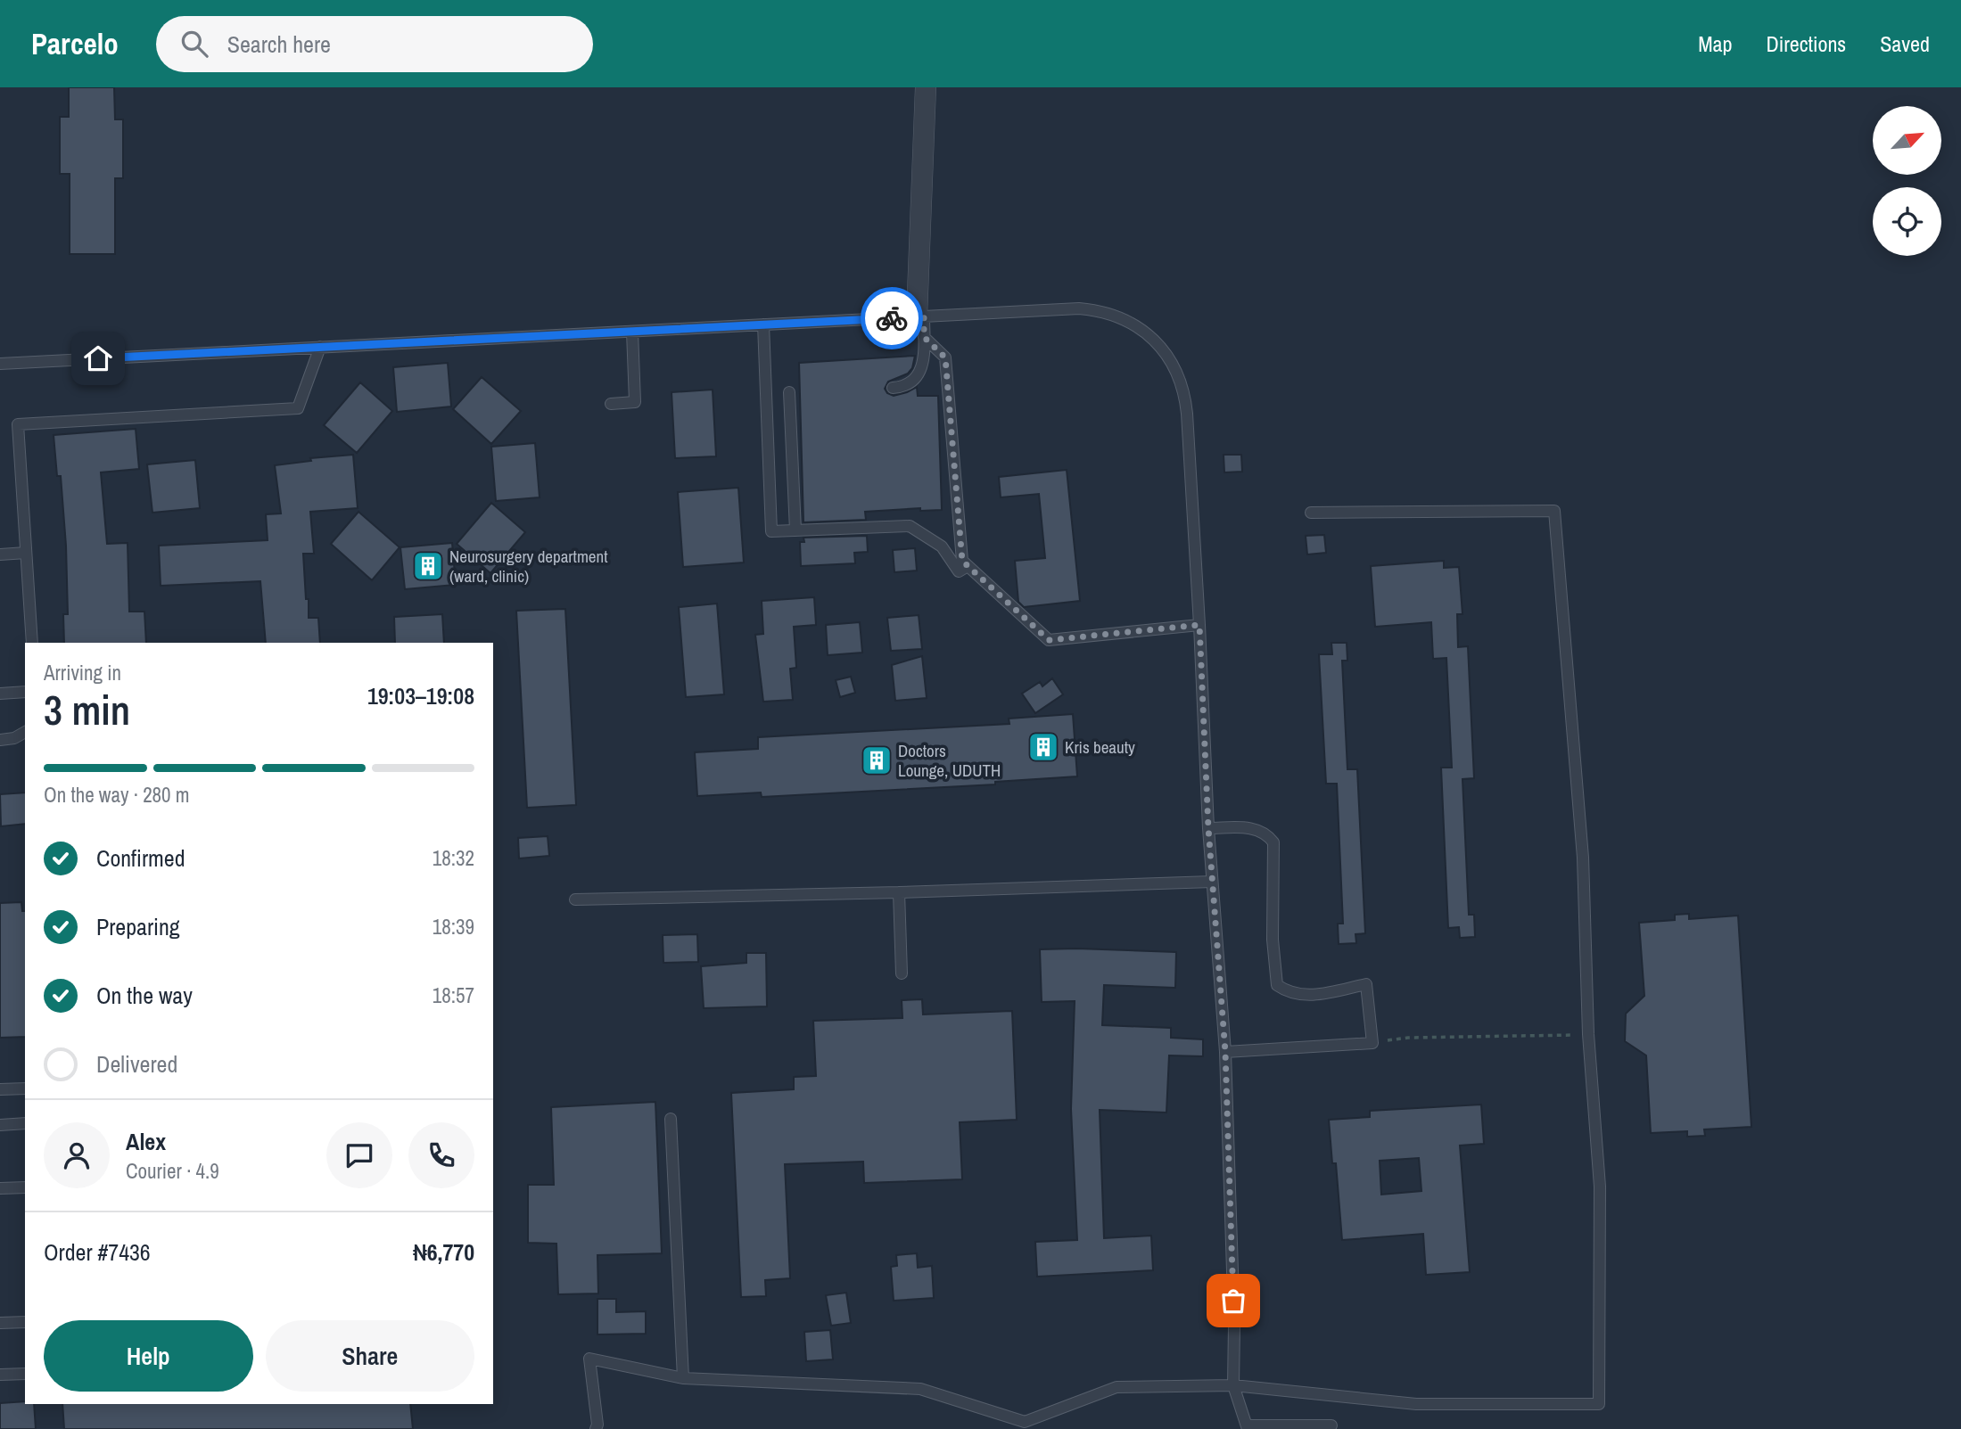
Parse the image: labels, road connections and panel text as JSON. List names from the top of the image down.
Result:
{
  "places": {
    "building": ["Neurosurgery department (ward, clinic)", "Kris beauty", "Doctors Lounge, UDUTH"]
  },
  "north": "top right",
  "page": {
    "header": "Parcelo",
    "search": "Search here",
    "nav": ["Map", "Directions", "Saved"],
    "heading": ["3 min", "Arriving in", "19:03–19:08"],
    "panel": [
      "Alex",
      "Courier · 4.9",
      "Order #7436",
      "₦6,770"
    ],
    "bar": "On the way · 280 m",
    "list": [
      ["Confirmed", "18:32"],
      ["Preparing", "18:39"],
      ["On the way", "18:57"],
      "Delivered"
    ],
    "buttons": ["Help", "Share"]
  }
}
